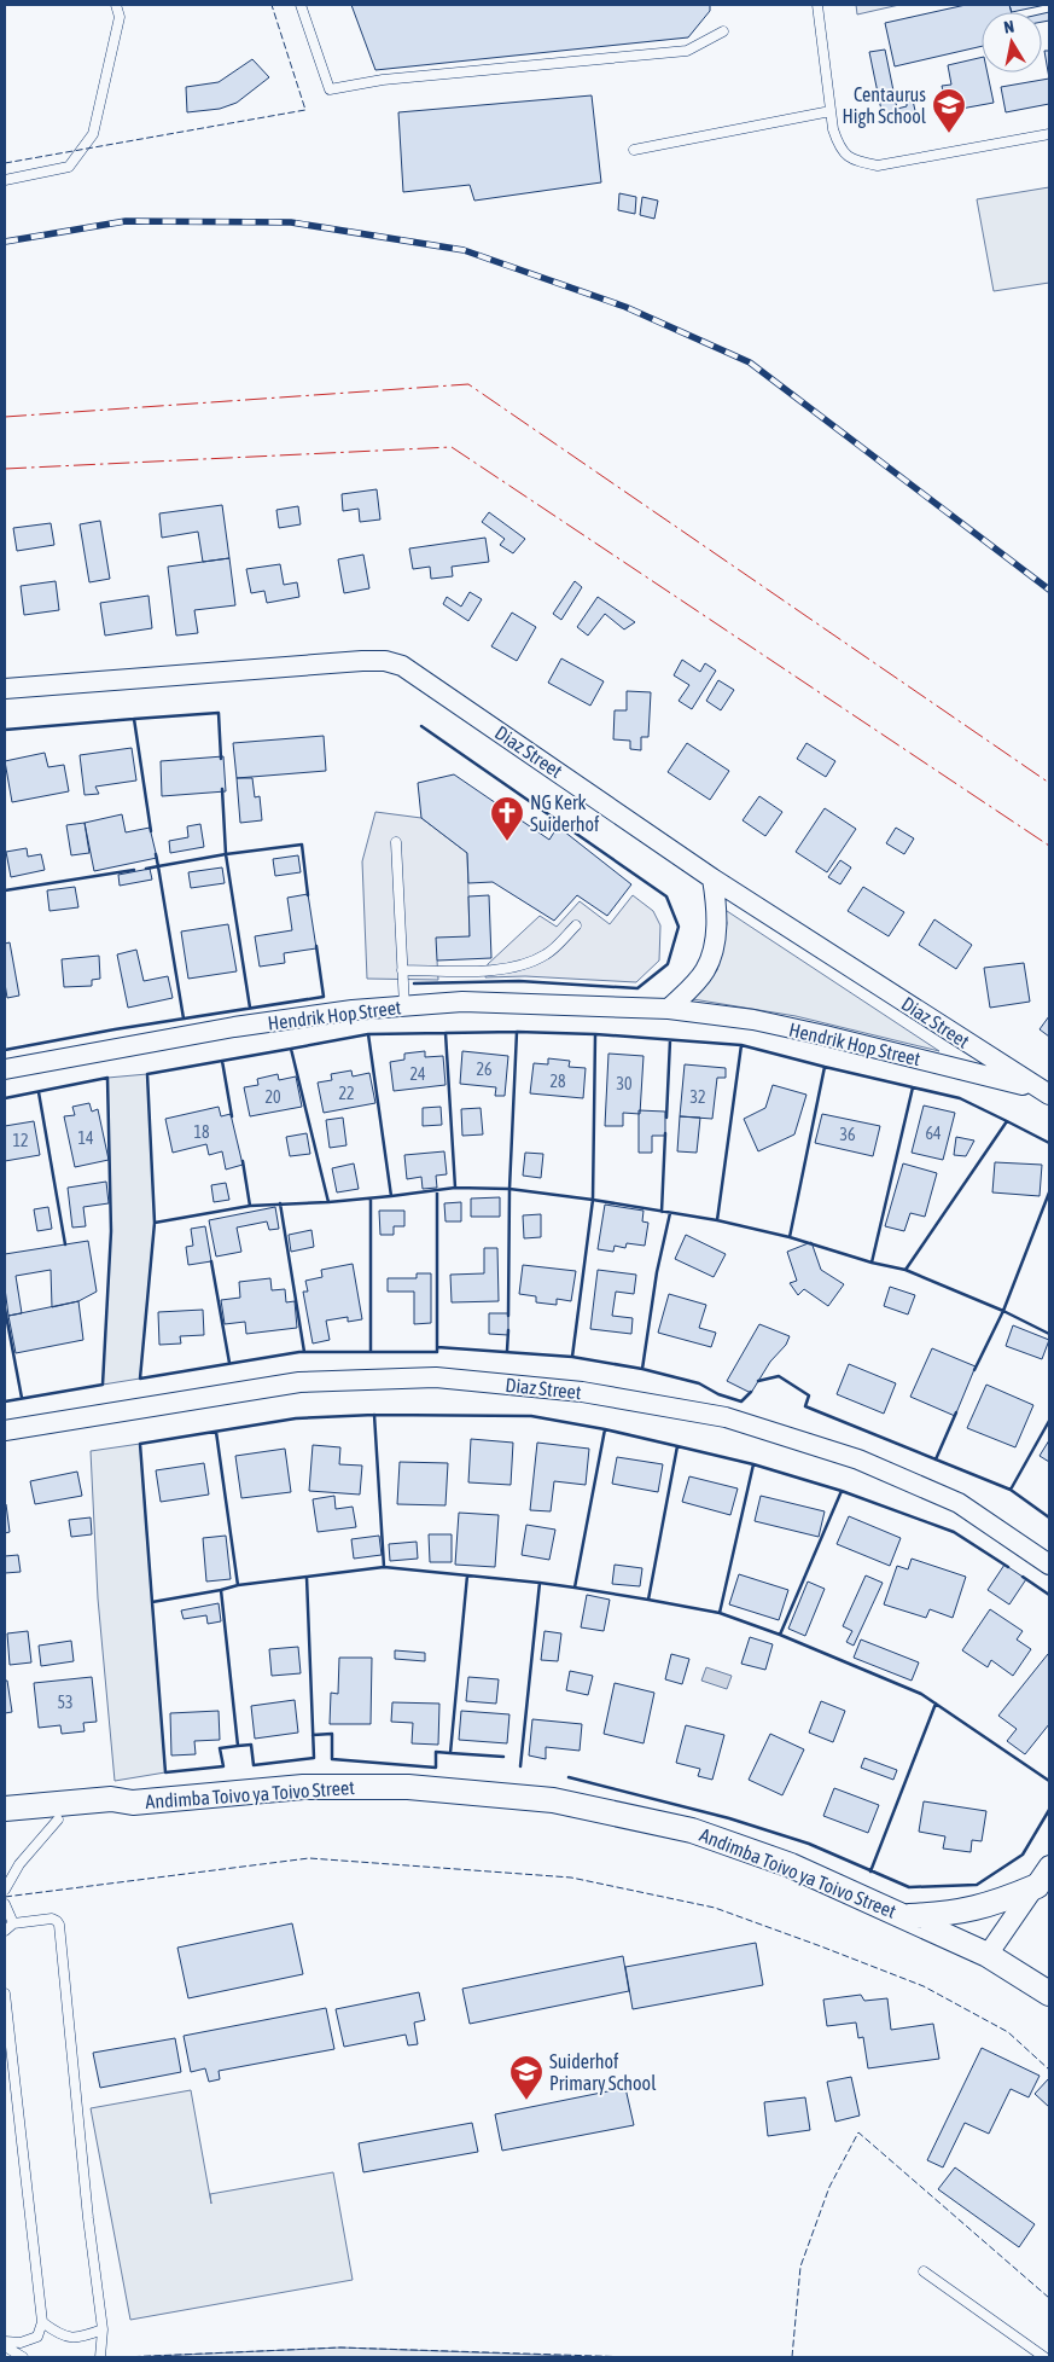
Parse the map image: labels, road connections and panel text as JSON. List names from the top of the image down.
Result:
{
  "streets": {
    "street": ["Diaz Street", "Hendrik Hop Street", "Andimba Toivo ya Toivo Street"]
  },
  "crossings": [
    ["Diaz Street", "Hendrik Hop Street"]
  ],
  "places": {
    "school or university": ["Centaurus High School", "Suiderhof Primary School"],
    "church": ["NG Kerk Suiderhof"]
  },
  "house_numbers": [
    "26",
    "24",
    "28",
    "30",
    "22",
    "20",
    "32",
    "18",
    "64",
    "36",
    "14",
    "12",
    "53"
  ],
  "north": "top"
}
